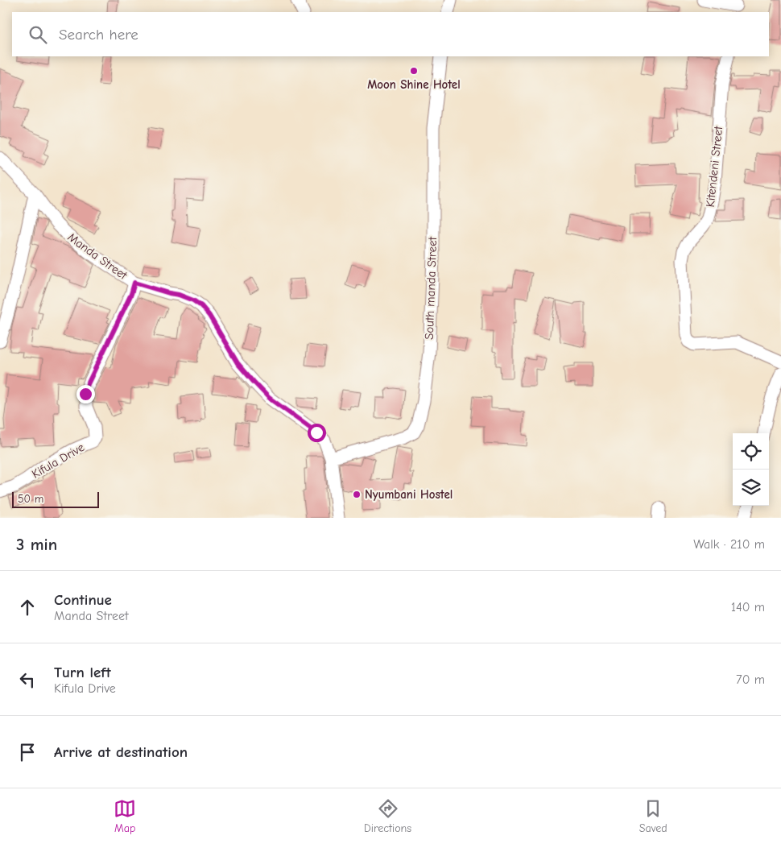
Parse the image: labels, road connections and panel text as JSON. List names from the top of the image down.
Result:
{
  "streets": {
    "street": [
      "Kitendeni Street",
      "Manda Street",
      "South manda Street",
      "Kifula Drive"
    ]
  },
  "crossings": [
    ["Manda Street", "South manda Street"],
    ["Manda Street", "Kifula Drive"]
  ],
  "places": ["Moon Shine Hotel", "Nyumbani Hostel"],
  "scale_bar": "50 m",
  "page": {
    "search": "Search here",
    "scale": "50 m",
    "heading": ["3 min", "Walk · 210 m"],
    "list": [
      ["Continue", "Manda Street", "140 m"],
      ["Turn left", "Kifula Drive", "70 m"],
      "Arrive at destination"
    ],
    "nav": ["Map", "Directions", "Saved"]
  }
}
